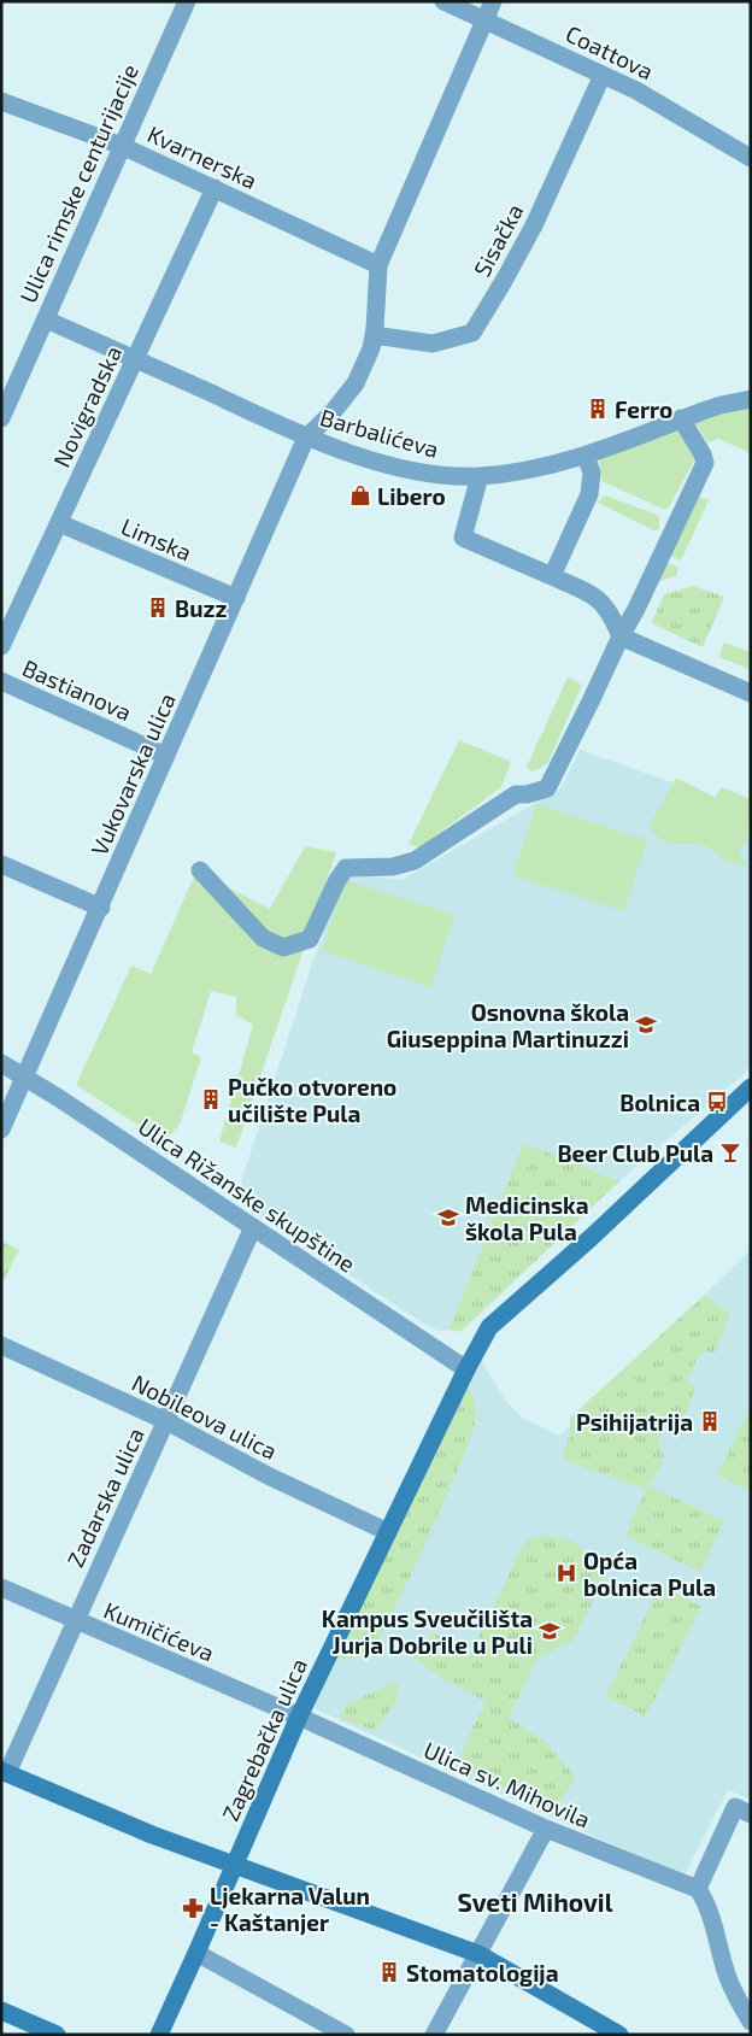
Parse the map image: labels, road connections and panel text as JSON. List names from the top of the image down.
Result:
{
  "streets": {
    "main road": ["Zagrebačka ulica"],
    "street": [
      "Coattova",
      "Kvarnerska",
      "Ulica rimske centurijacije",
      "Sisačka",
      "Novigradska",
      "Barbalićeva",
      "Limska",
      "Bastianova",
      "Vukovarska ulica",
      "Ulica Rižanske skupštine",
      "Nobileova ulica",
      "Zadarska ulica",
      "Kumičićeva",
      "Ulica sv. Mihovila"
    ]
  },
  "crossings": [
    ["Coattova", "Sisačka"],
    ["Kvarnerska", "Ulica rimske centurijacije"],
    ["Kvarnerska", "Novigradska"],
    ["Ulica rimske centurijacije", "Barbalićeva"],
    ["Novigradska", "Barbalićeva"],
    ["Novigradska", "Limska"],
    ["Barbalićeva", "Vukovarska ulica"],
    ["Limska", "Vukovarska ulica"],
    ["Bastianova", "Vukovarska ulica"],
    ["Vukovarska ulica", "Ulica Rižanske skupštine"],
    ["Ulica Rižanske skupštine", "Zadarska ulica"],
    ["Ulica Rižanske skupštine", "Zagrebačka ulica"],
    ["Nobileova ulica", "Zadarska ulica"],
    ["Nobileova ulica", "Zagrebačka ulica"],
    ["Zadarska ulica", "Kumičićeva"],
    ["Kumičićeva", "Zagrebačka ulica"],
    ["Kumičićeva", "Ulica sv. Mihovila"],
    ["Zagrebačka ulica", "Ulica sv. Mihovila"]
  ],
  "districts": ["Sveti Mihovil"],
  "places": {
    "building": [
      "Ferro",
      "Buzz",
      "Pučko otvoreno učilište Pula",
      "Psihijatrija",
      "Stomatologija"
    ],
    "shop": ["Libero"],
    "school or university": ["Osnovna škola Giuseppina Martinuzzi", "Medicinska škola Pula", "Kampus Sveučilišta Jurja Dobrile u Puli"],
    "bus stop": ["Bolnica"],
    "bar": ["Beer Club Pula"],
    "hospital": ["Opća bolnica Pula"],
    "pharmacy": ["Ljekarna Valun - Kaštanjer"]
  }
}
